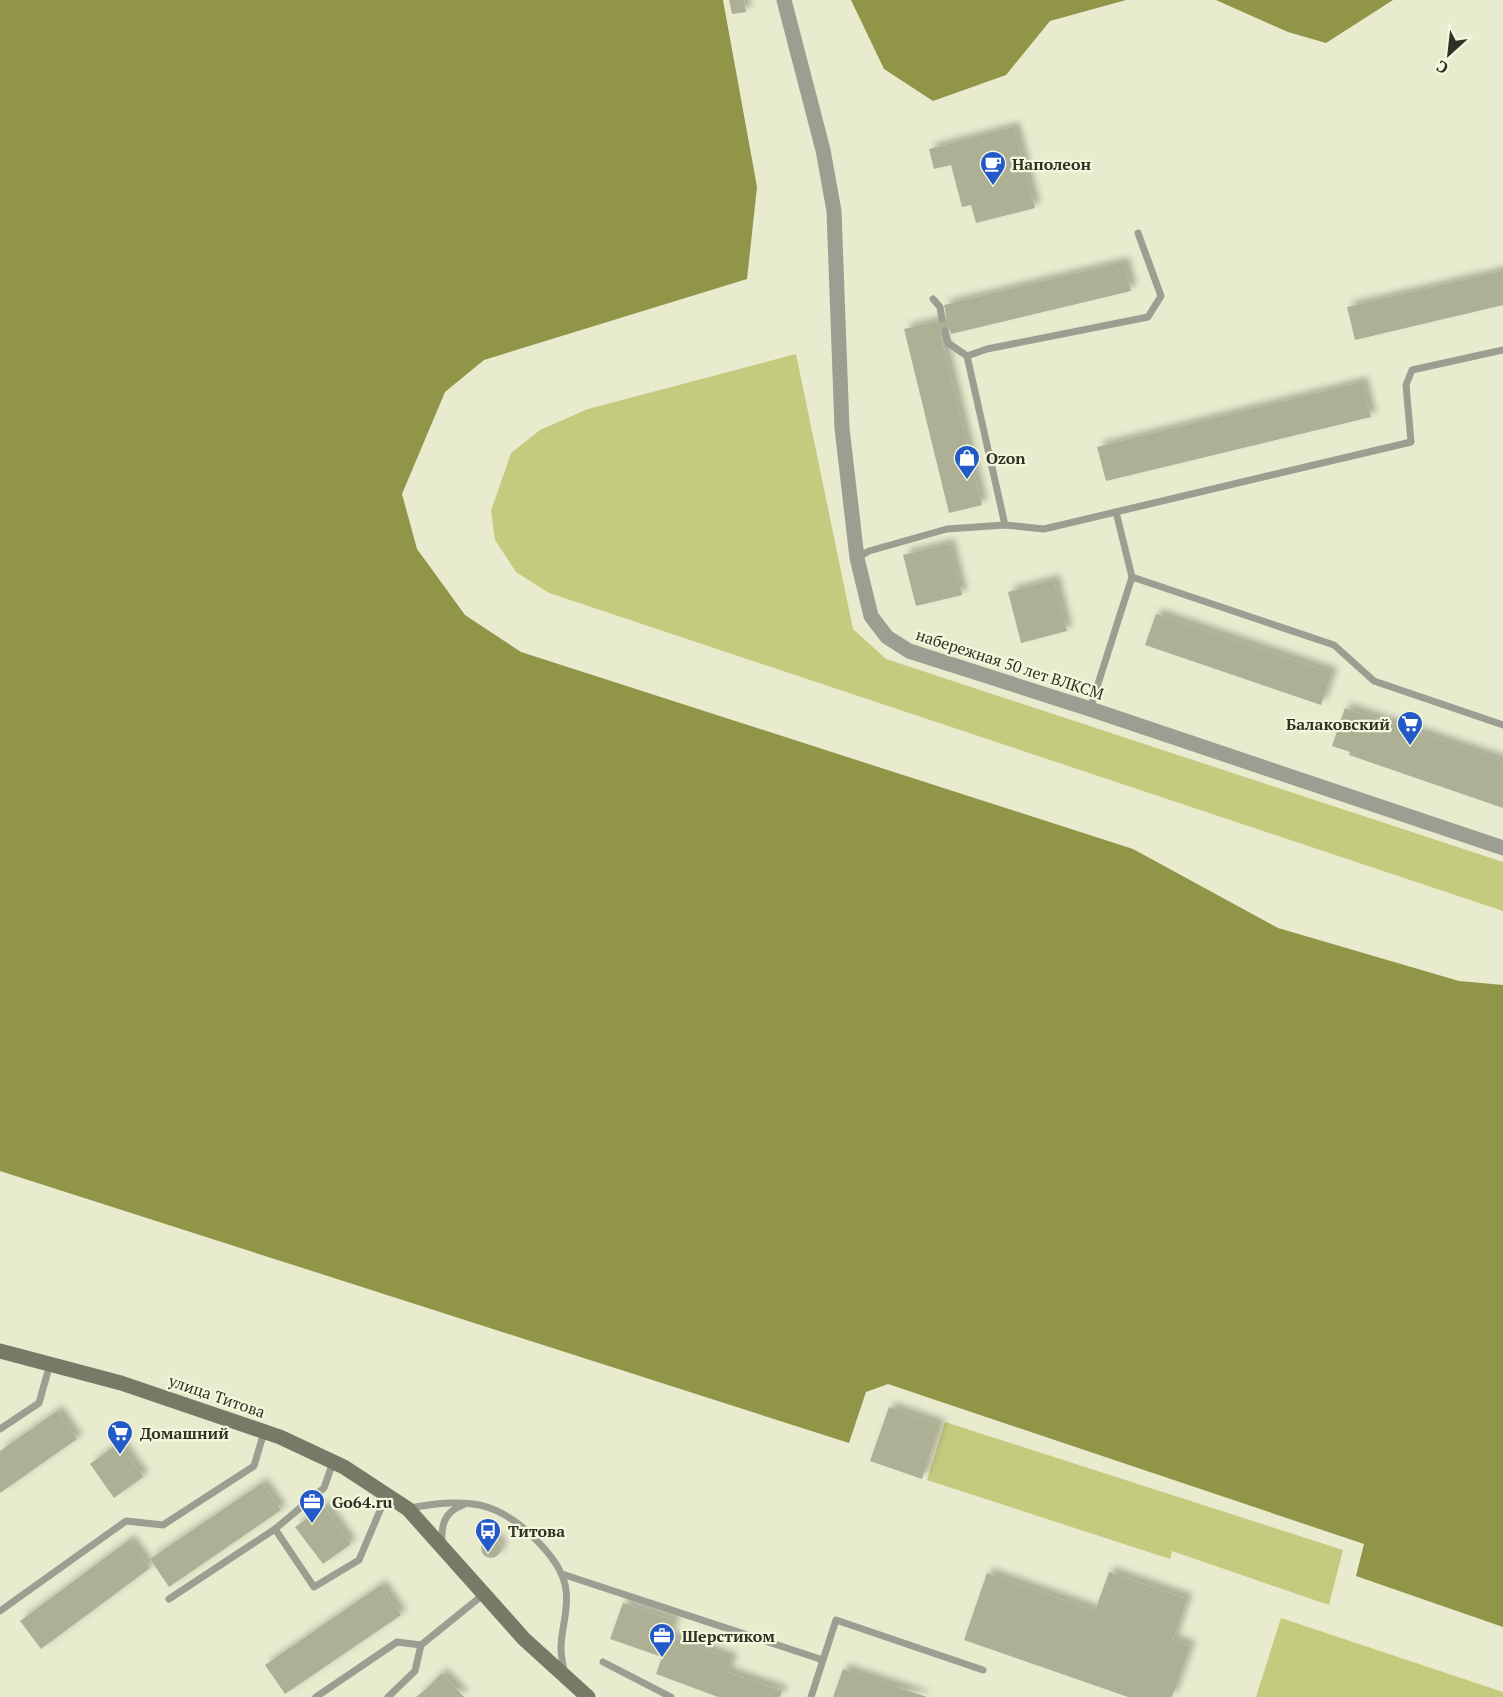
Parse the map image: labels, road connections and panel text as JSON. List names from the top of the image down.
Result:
{
  "streets": {
    "main road": ["улица Титова"],
    "street": ["набережная 50 лет ВЛКСМ"]
  },
  "places": {
    "cafe": ["Наполеон"],
    "shop": ["Ozon"],
    "supermarket": ["Балаковский", "Домашний"],
    "office": ["Go64.ru", "Шерстиком"],
    "bus stop": ["Титова"]
  },
  "north": "bottom left"
}
